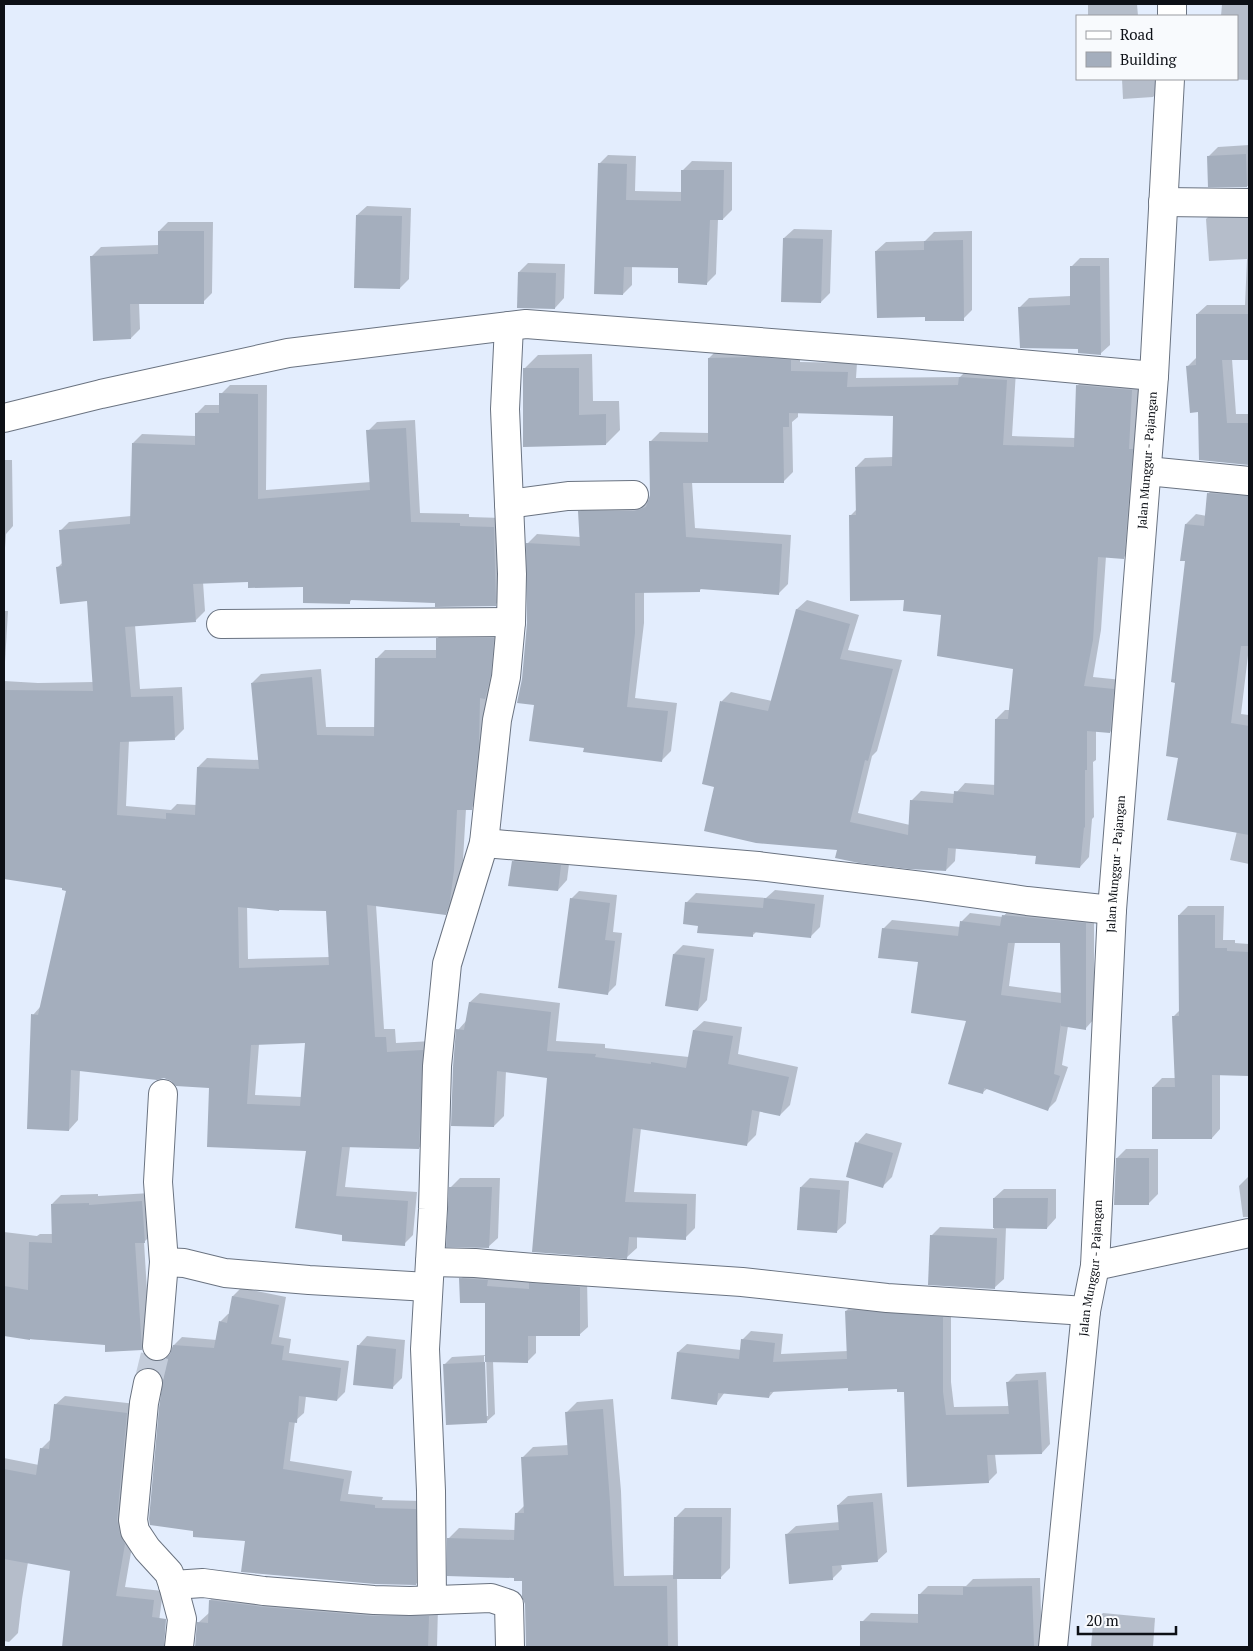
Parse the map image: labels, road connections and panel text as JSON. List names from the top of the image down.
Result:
{
  "streets": {
    "street": ["Jalan Munggur - Pajangan"]
  },
  "legend": ["Road", "Building"],
  "scale_bar": "20 m"
}
